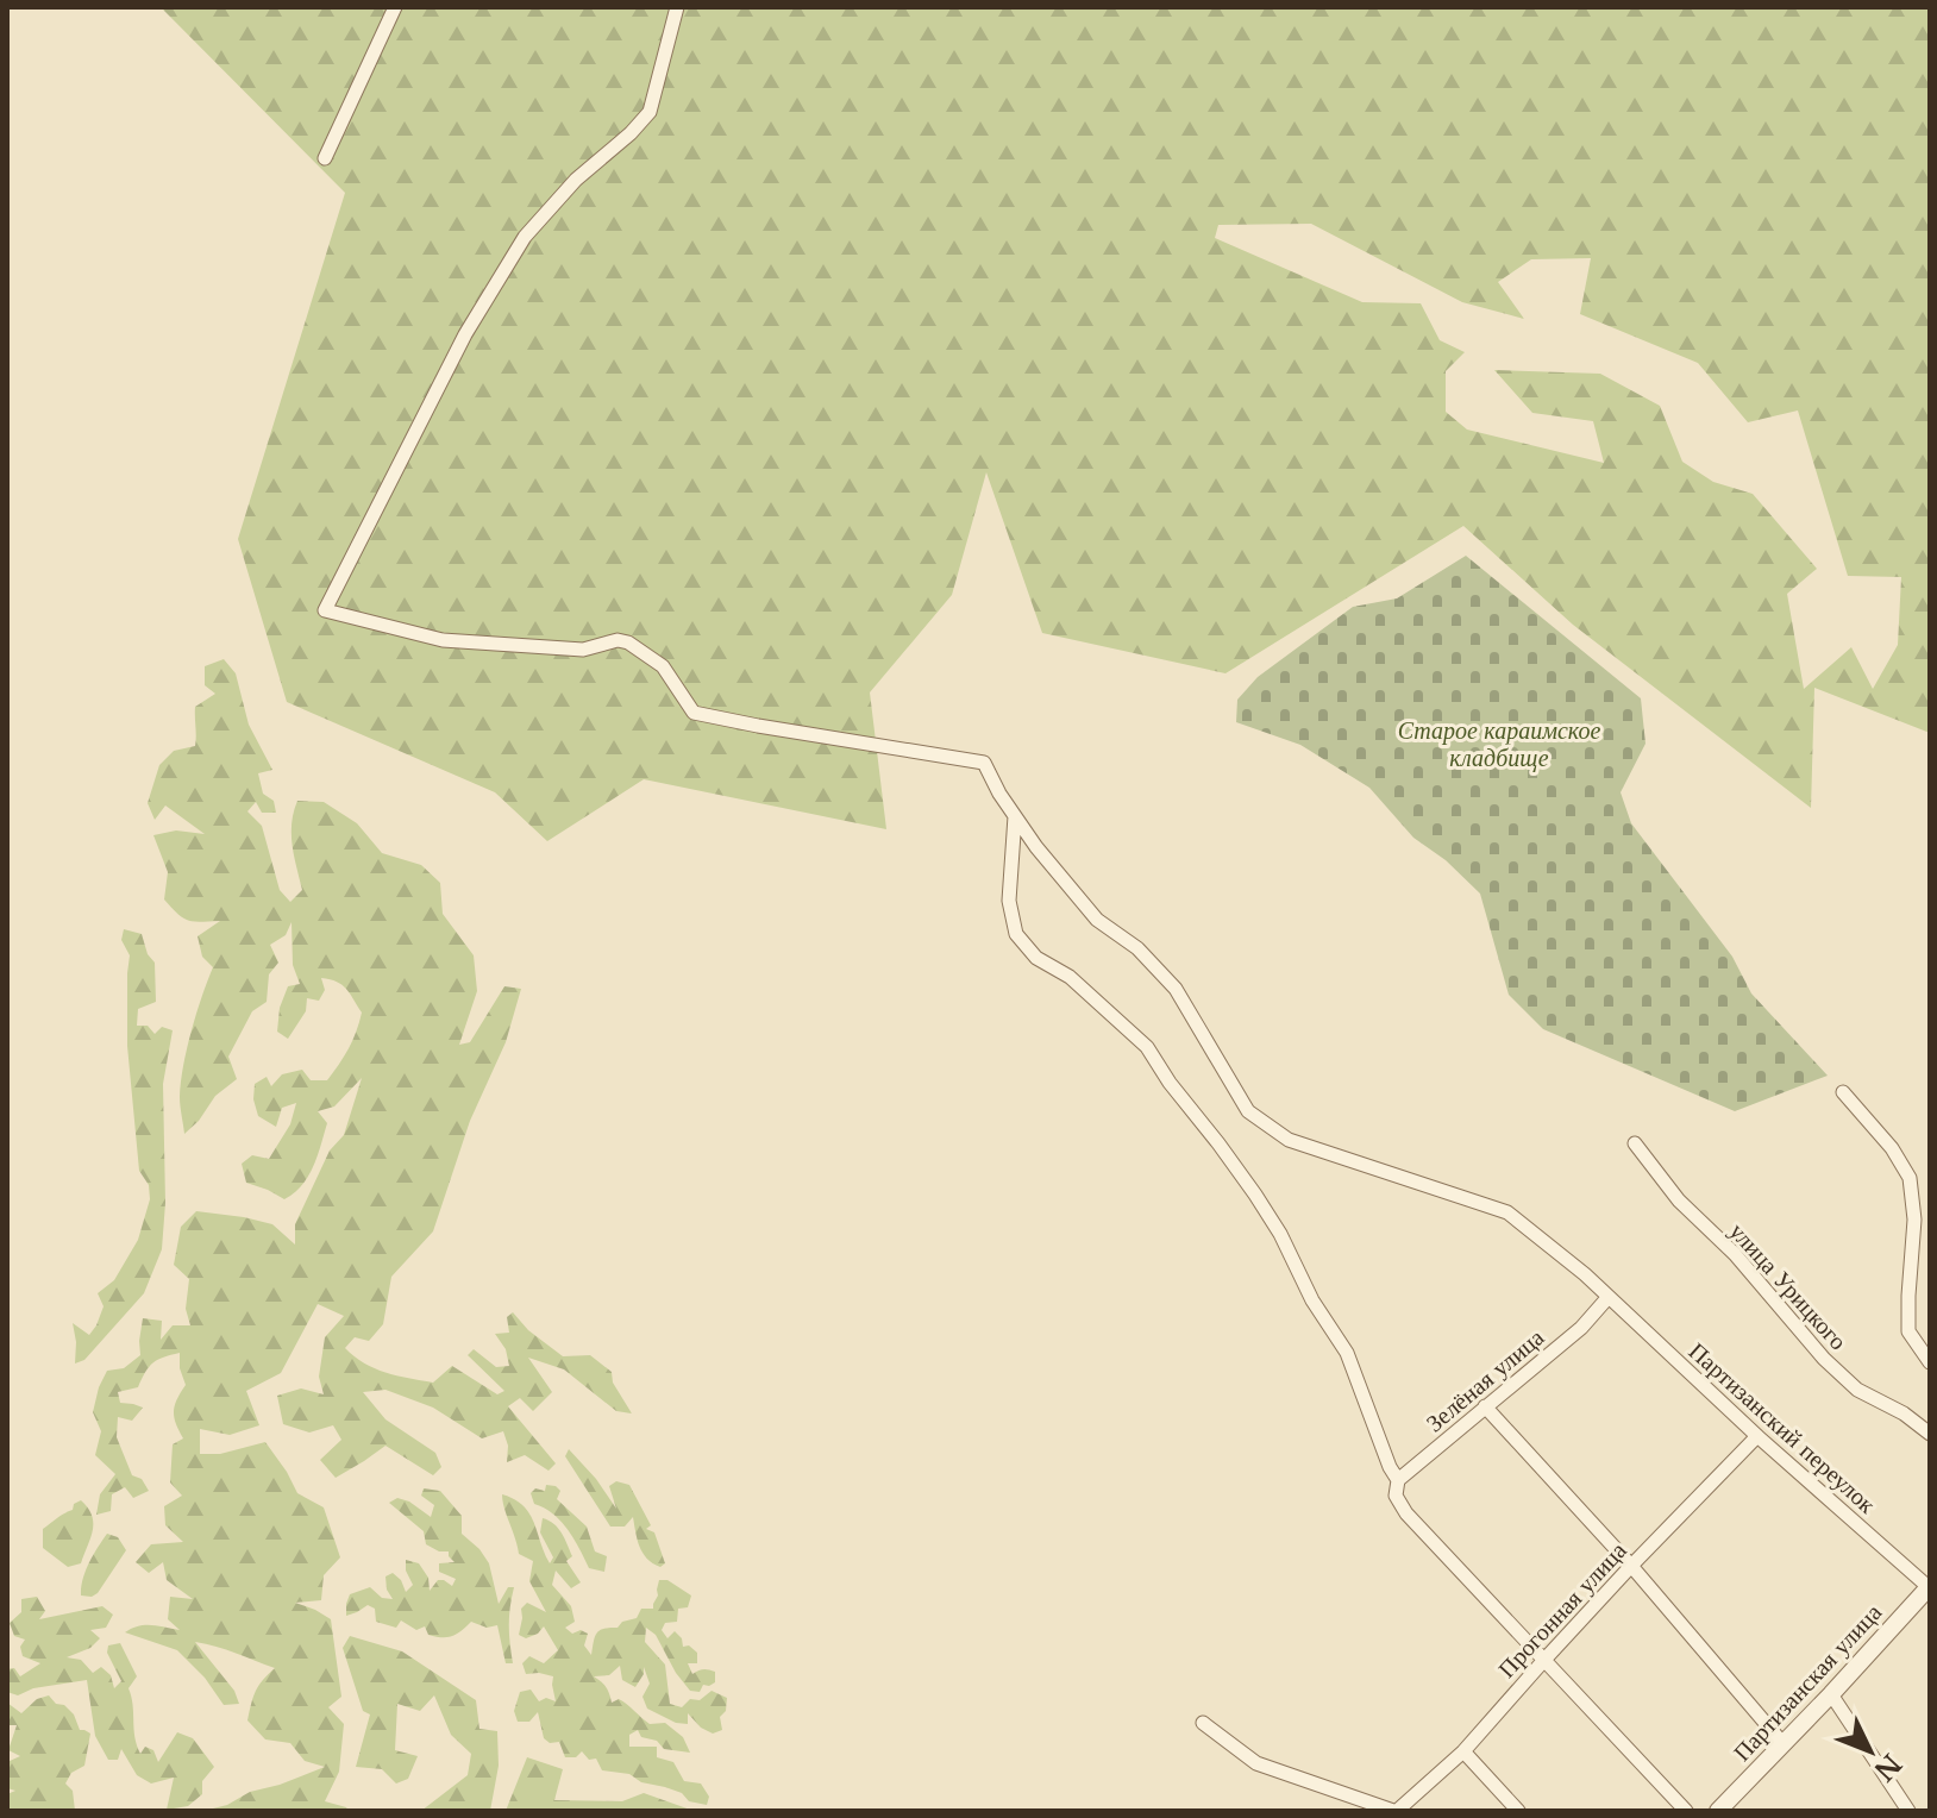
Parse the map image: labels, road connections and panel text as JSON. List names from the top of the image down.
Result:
{
  "streets": {
    "street": [
      "улица Урицкого",
      "Зелёная улица",
      "Партизанский переулок",
      "Прогонная улица",
      "Партизанская улица"
    ]
  },
  "crossings": [
    ["Зелёная улица", "Партизанский переулок"],
    ["Партизанский переулок", "Прогонная улица"],
    ["Партизанский переулок", "Партизанская улица"]
  ],
  "parks": ["Старое караимское кладбище"],
  "north": "bottom right"
}
